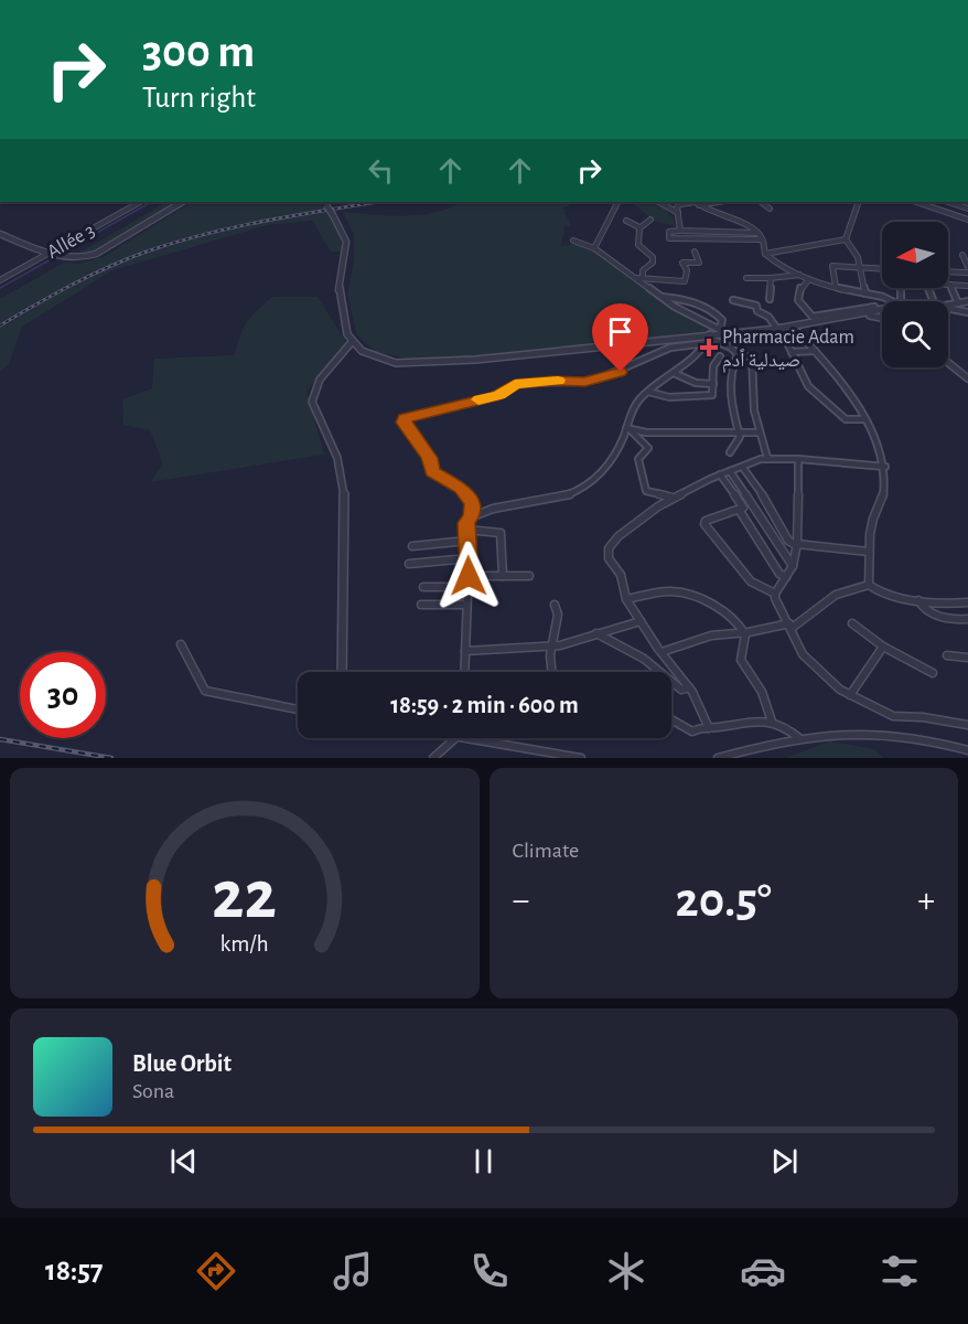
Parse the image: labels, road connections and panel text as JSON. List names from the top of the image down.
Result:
{
  "streets": {
    "street": ["Allée 3"]
  },
  "places": {
    "health": ["Pharmacie Adam صيدلية اًدم"]
  },
  "north": "left",
  "page": {
    "turn": ["300 m", "Turn right"],
    "limit": "30",
    "trip": "18:59 · 2 min · 600 m",
    "tile": "Climate",
    "heat": ["−", "20.5°", "+"],
    "song": ["Blue Orbit", "Sona"],
    "tabs": "18:57",
    "gauge": ["22", "km/h"]
  }
}
